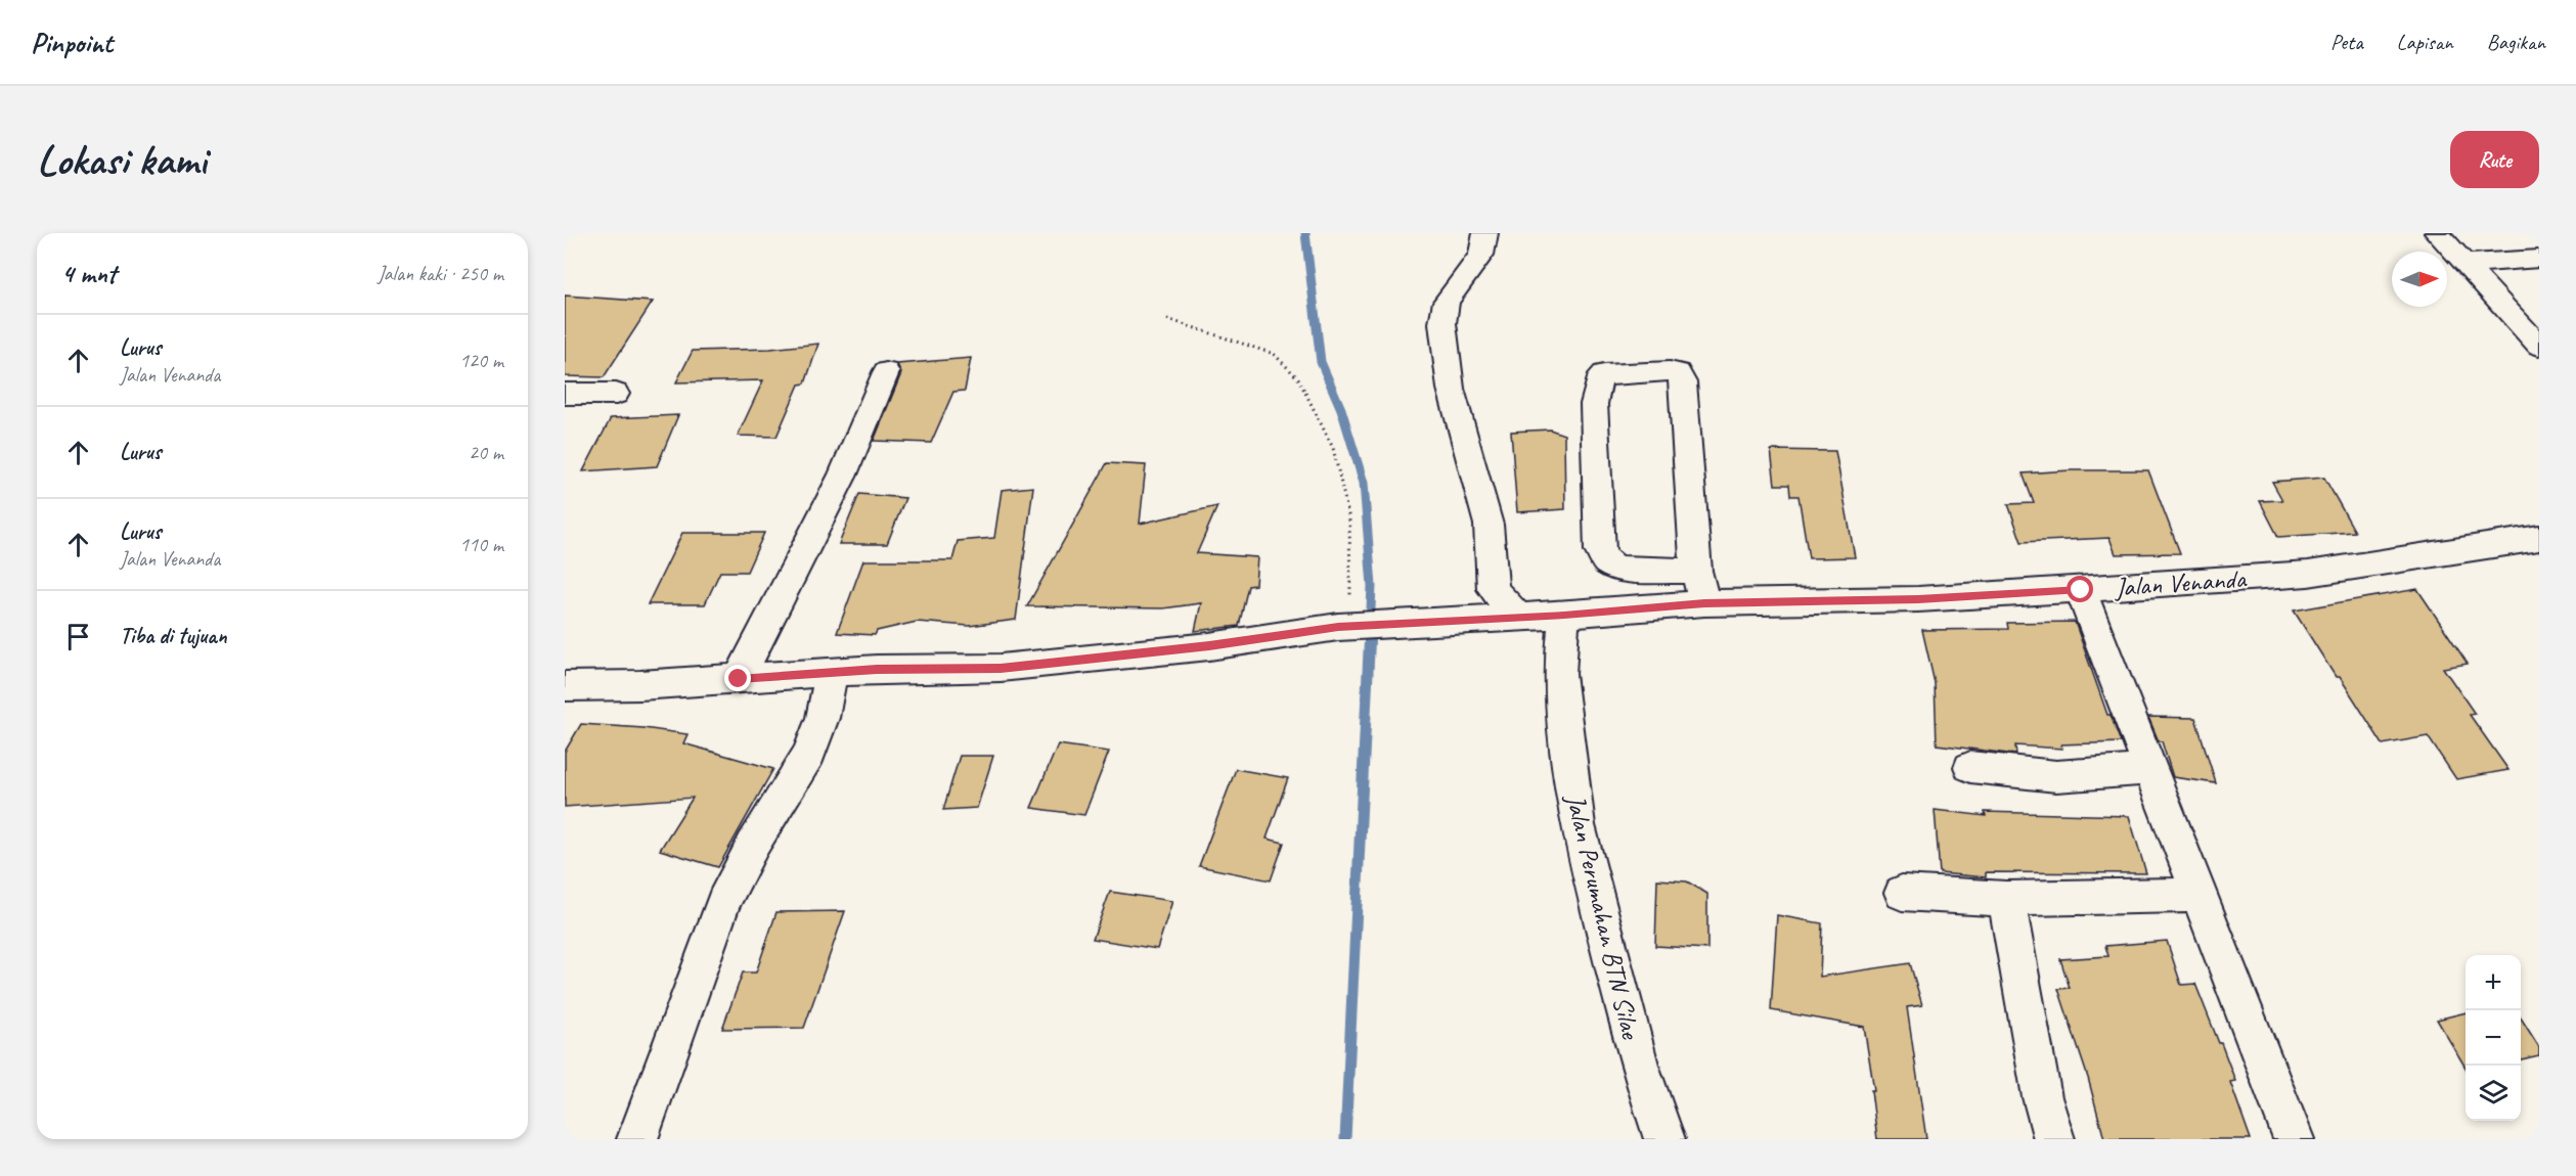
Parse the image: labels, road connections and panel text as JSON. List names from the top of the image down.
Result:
{
  "streets": {
    "street": ["Jalan Venanda", "Jalan Perumahan BTN Silae"]
  },
  "crossings": [
    ["Jalan Venanda", "Jalan Perumahan BTN Silae"]
  ],
  "north": "right",
  "page": {
    "header": "Pinpoint",
    "nav": ["Peta", "Lapisan", "Bagikan"],
    "buttons": "Rute",
    "title": "Lokasi kami",
    "heading": ["4 mnt", "Jalan kaki · 250 m"],
    "list": [
      ["Lurus", "Jalan Venanda", "120 m"],
      ["Lurus", "20 m"],
      ["Lurus", "Jalan Venanda", "110 m"],
      "Tiba di tujuan"
    ],
    "map_buttons": ["+", "−"]
  }
}
